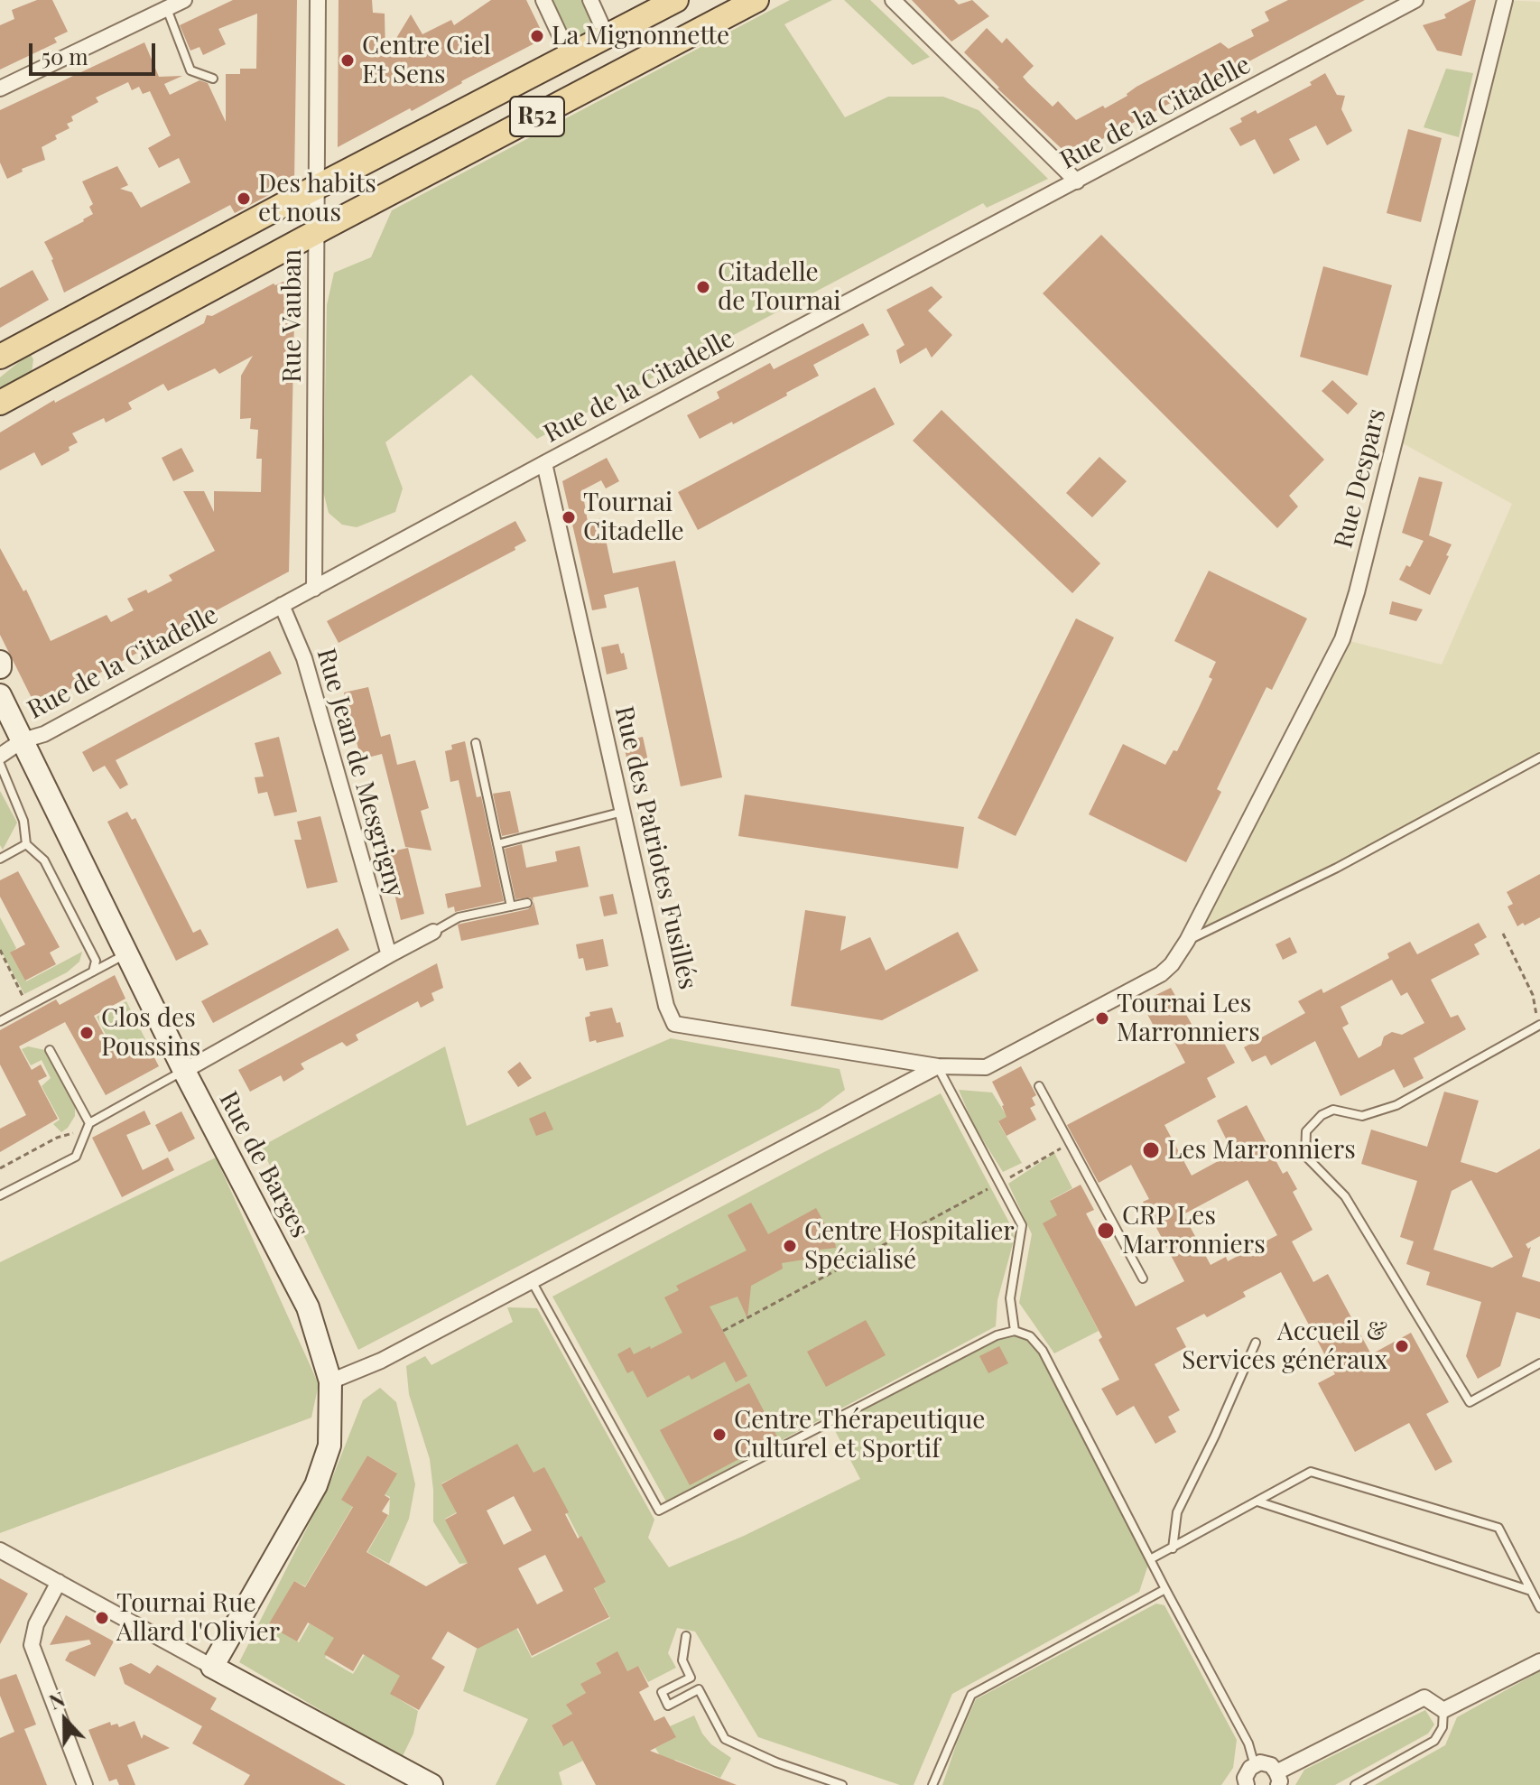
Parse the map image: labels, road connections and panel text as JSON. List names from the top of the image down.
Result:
{
  "streets": {
    "main road": ["R52"],
    "street": [
      "Rue de la Citadelle",
      "Rue Vauban",
      "Rue Despars",
      "Rue Jean de Mesgrigny",
      "Rue des Patriotes Fusillés",
      "Rue de Barges"
    ]
  },
  "crossings": [
    ["Rue de la Citadelle", "Rue Vauban"],
    ["Rue de la Citadelle", "Rue Jean de Mesgrigny"],
    ["Rue de la Citadelle", "Rue des Patriotes Fusillés"],
    ["Rue de la Citadelle", "Rue de Barges"],
    ["R52", "Rue Vauban"],
    ["Rue Despars", "Rue des Patriotes Fusillés"],
    ["Rue des Patriotes Fusillés", "Rue de Barges"]
  ],
  "places": [
    "La Mignonnette",
    "Centre Ciel Et Sens",
    "Des habits et nous",
    "Citadelle de Tournai",
    "Tournai Citadelle",
    "Tournai Les Marronniers",
    "Clos des Poussins",
    "Les Marronniers",
    "CRP Les Marronniers",
    "Centre Hospitalier Spécialisé",
    "Accueil & Services généraux",
    "Centre Thérapeutique Culturel et Sportif",
    "Tournai Rue Allard l'Olivier"
  ],
  "scale_bar": "50 m",
  "north": "top"
}
